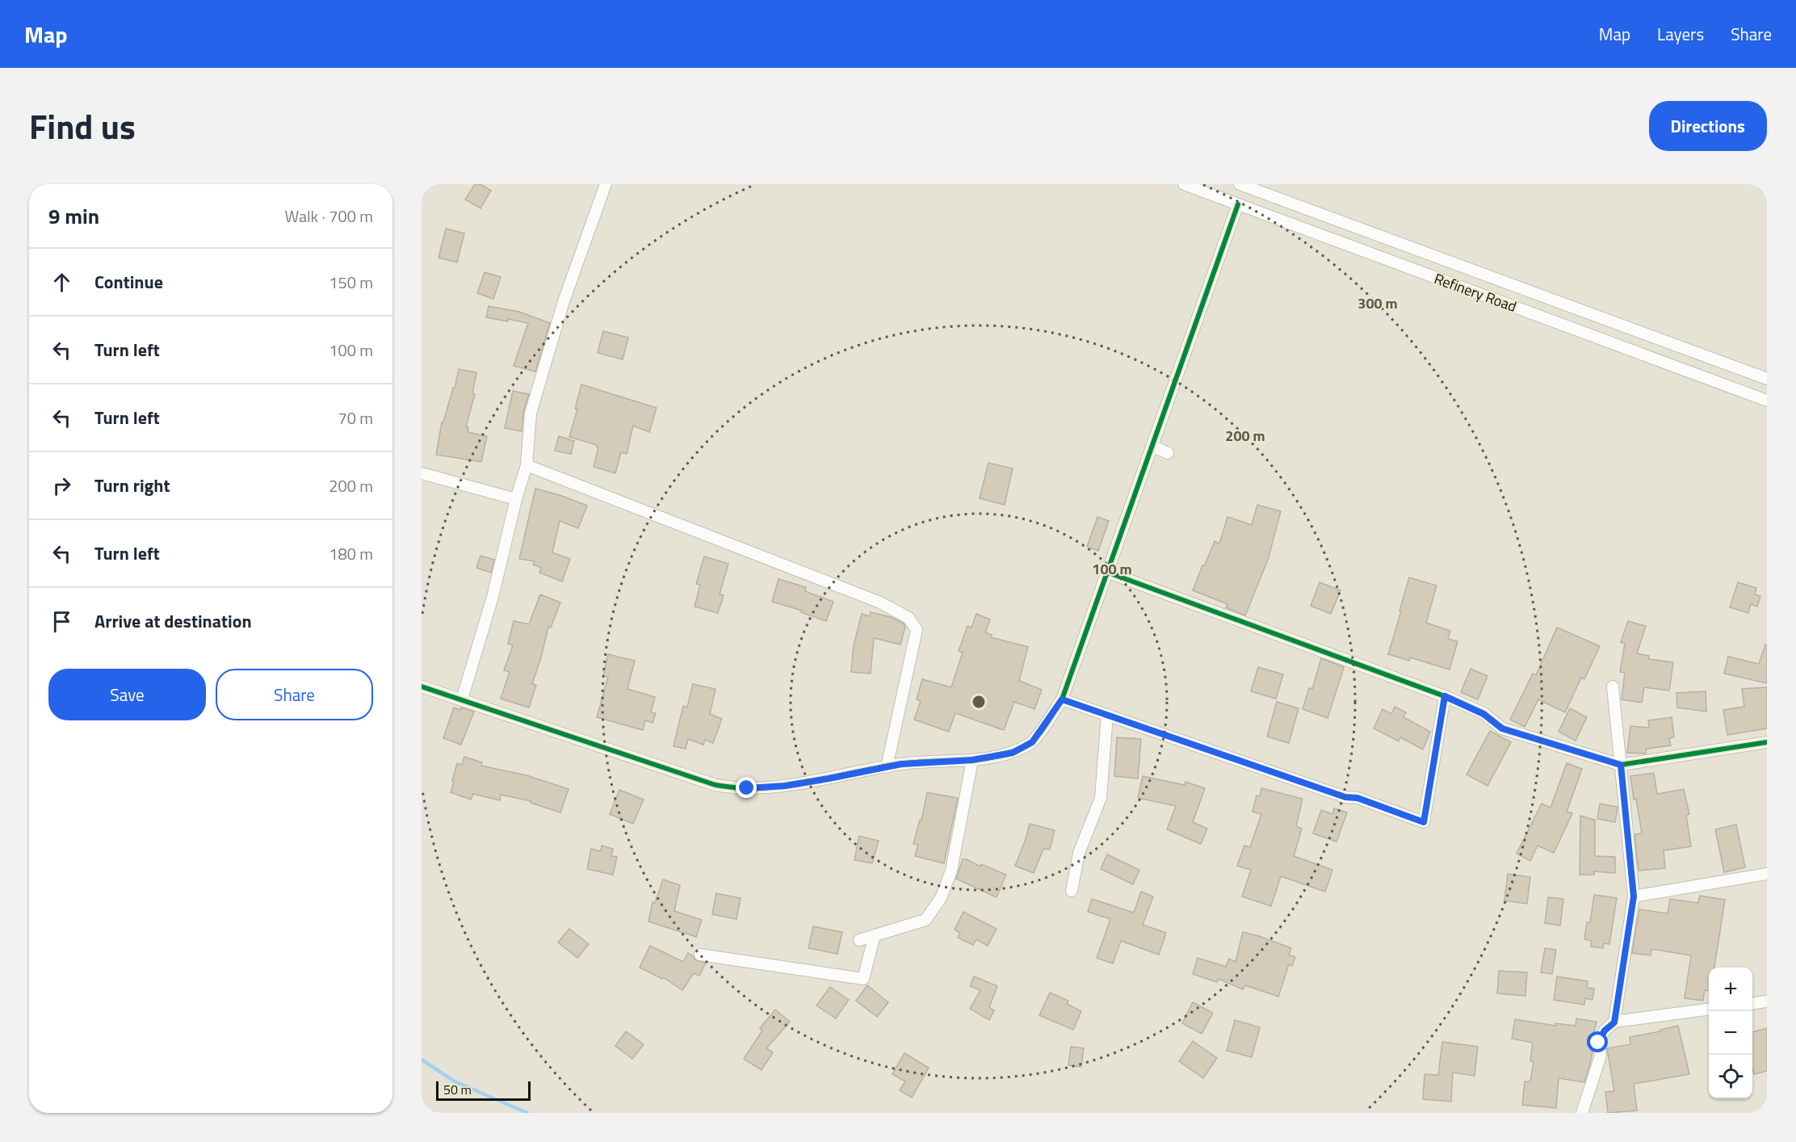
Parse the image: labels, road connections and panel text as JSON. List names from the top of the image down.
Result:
{
  "streets": {
    "street": ["Refinery Road"]
  },
  "scale_bar": "50 m",
  "page": {
    "header": "Map",
    "nav": ["Map", "Layers", "Share"],
    "title": "Find us",
    "buttons": [
      "Directions",
      ["Save", "Share"]
    ],
    "heading": ["9 min", "Walk · 700 m"],
    "list": [
      ["Continue", "150 m"],
      ["Turn left", "100 m"],
      ["Turn left", "70 m"],
      ["Turn right", "200 m"],
      ["Turn left", "180 m"],
      "Arrive at destination"
    ],
    "map_buttons": ["+", "−"],
    "scale": "50 m"
  },
  "rings": ["300 m", "200 m", "100 m"]
}
